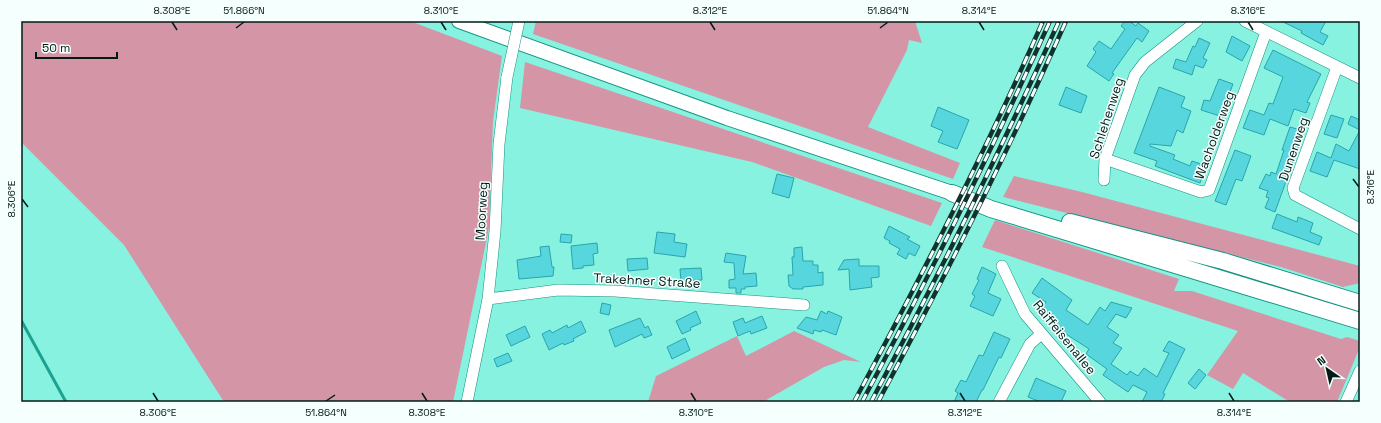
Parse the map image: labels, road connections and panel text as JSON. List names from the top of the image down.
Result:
{
  "streets": {
    "street": [
      "Schlehenweg",
      "Wacholderweg",
      "Dunenweg",
      "Moorweg",
      "Trakehner Straße",
      "Raiffeisenallee"
    ]
  },
  "crossings": [
    ["Schlehenweg", "Wacholderweg"],
    ["Moorweg", "Trakehner Straße"]
  ],
  "scale_bar": "50 m",
  "north": "top left",
  "coordinates": [
    "8.308°E",
    "51.866°N",
    "8.310°E",
    "8.312°E",
    "51.864°N",
    "8.314°E",
    "8.316°E",
    "8.306°E"
  ]
}
